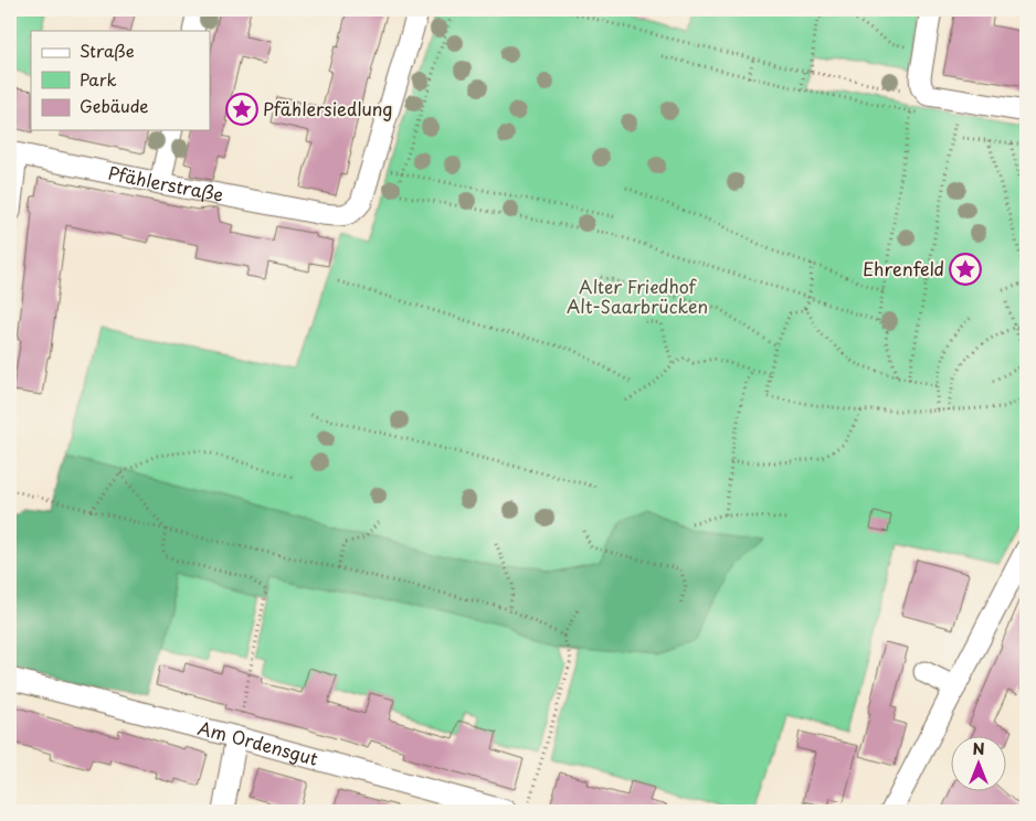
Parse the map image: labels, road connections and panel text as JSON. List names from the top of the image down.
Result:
{
  "streets": {
    "street": ["Pfählerstraße", "Am Ordensgut"]
  },
  "parks": ["Alter Friedhof Alt-Saarbrücken"],
  "places": {
    "place": ["Pfählersiedlung", "Ehrenfeld"]
  },
  "legend": ["Straße", "Park", "Gebäude"],
  "north": "top"
}
